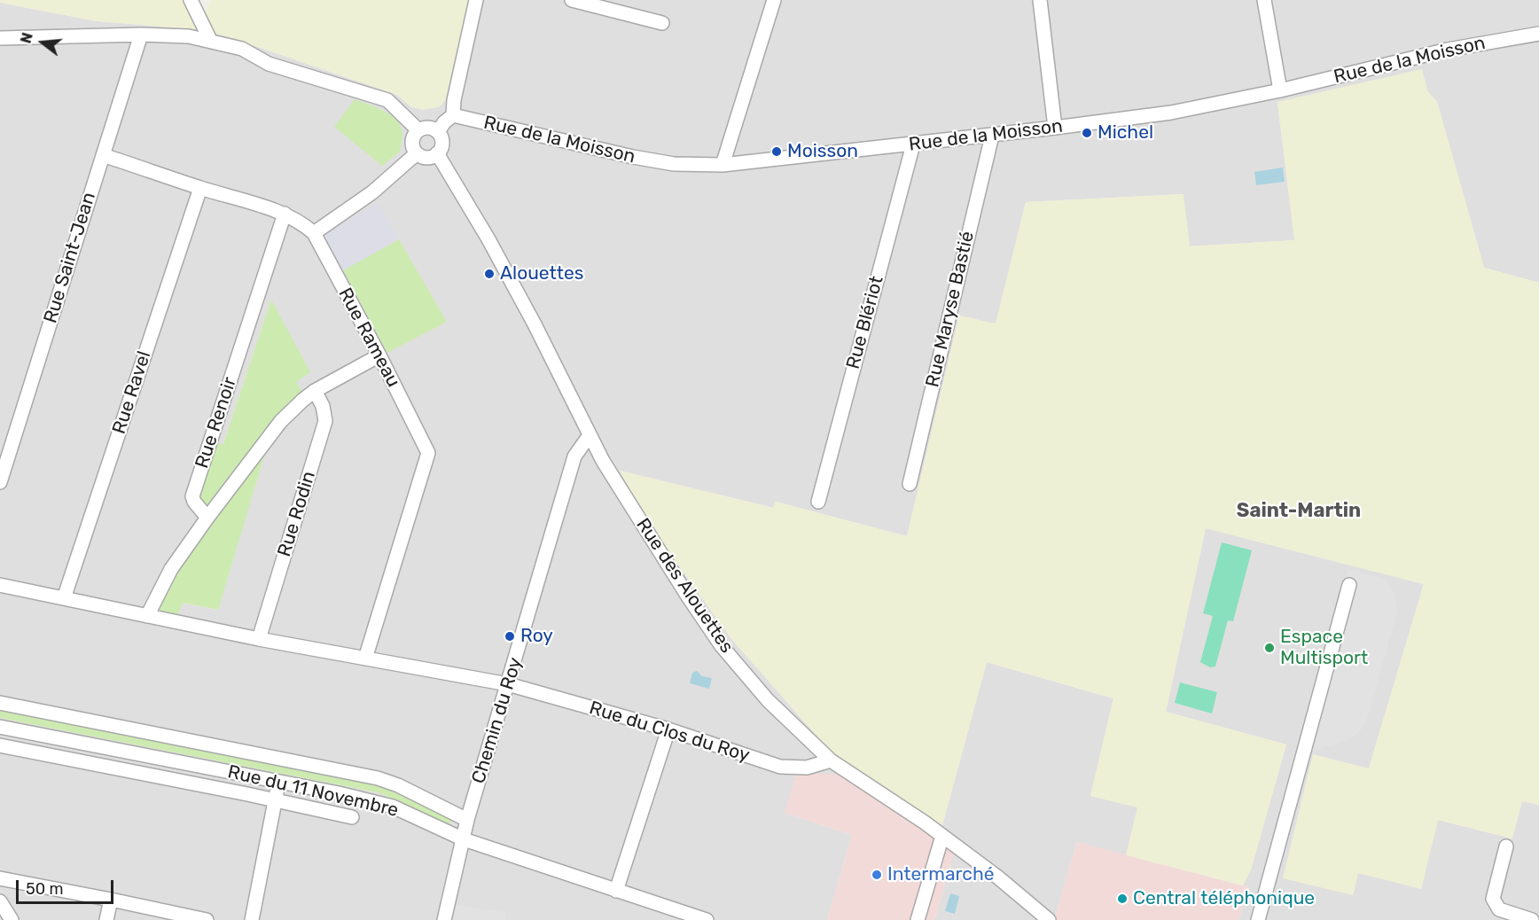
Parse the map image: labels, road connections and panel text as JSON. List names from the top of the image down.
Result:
{
  "streets": {
    "street": [
      "Rue de la Moisson",
      "Rue Saint-Jean",
      "Rue Maryse Bastié",
      "Rue Blériot",
      "Rue Rameau",
      "Rue Ravel",
      "Rue Renoir",
      "Rue Rodin",
      "Rue des Alouettes",
      "Chemin du Roy",
      "Rue du Clos du Roy",
      "Rue du 11 Novembre"
    ]
  },
  "crossings": [
    ["Rue de la Moisson", "Rue Maryse Bastié"],
    ["Rue de la Moisson", "Rue Blériot"],
    ["Rue Saint-Jean", "Rue Rameau"],
    ["Rue Rameau", "Rue Ravel"],
    ["Rue Rameau", "Rue Renoir"],
    ["Rue des Alouettes", "Chemin du Roy"],
    ["Rue des Alouettes", "Rue du Clos du Roy"],
    ["Chemin du Roy", "Rue du Clos du Roy"],
    ["Chemin du Roy", "Rue du 11 Novembre"]
  ],
  "districts": ["Saint-Martin"],
  "places": [
    "Michel",
    "Moisson",
    "Alouettes",
    "Roy",
    "Espace Multisport",
    "Intermarché",
    "Central téléphonique"
  ],
  "scale_bar": "50 m",
  "north": "left"
}
